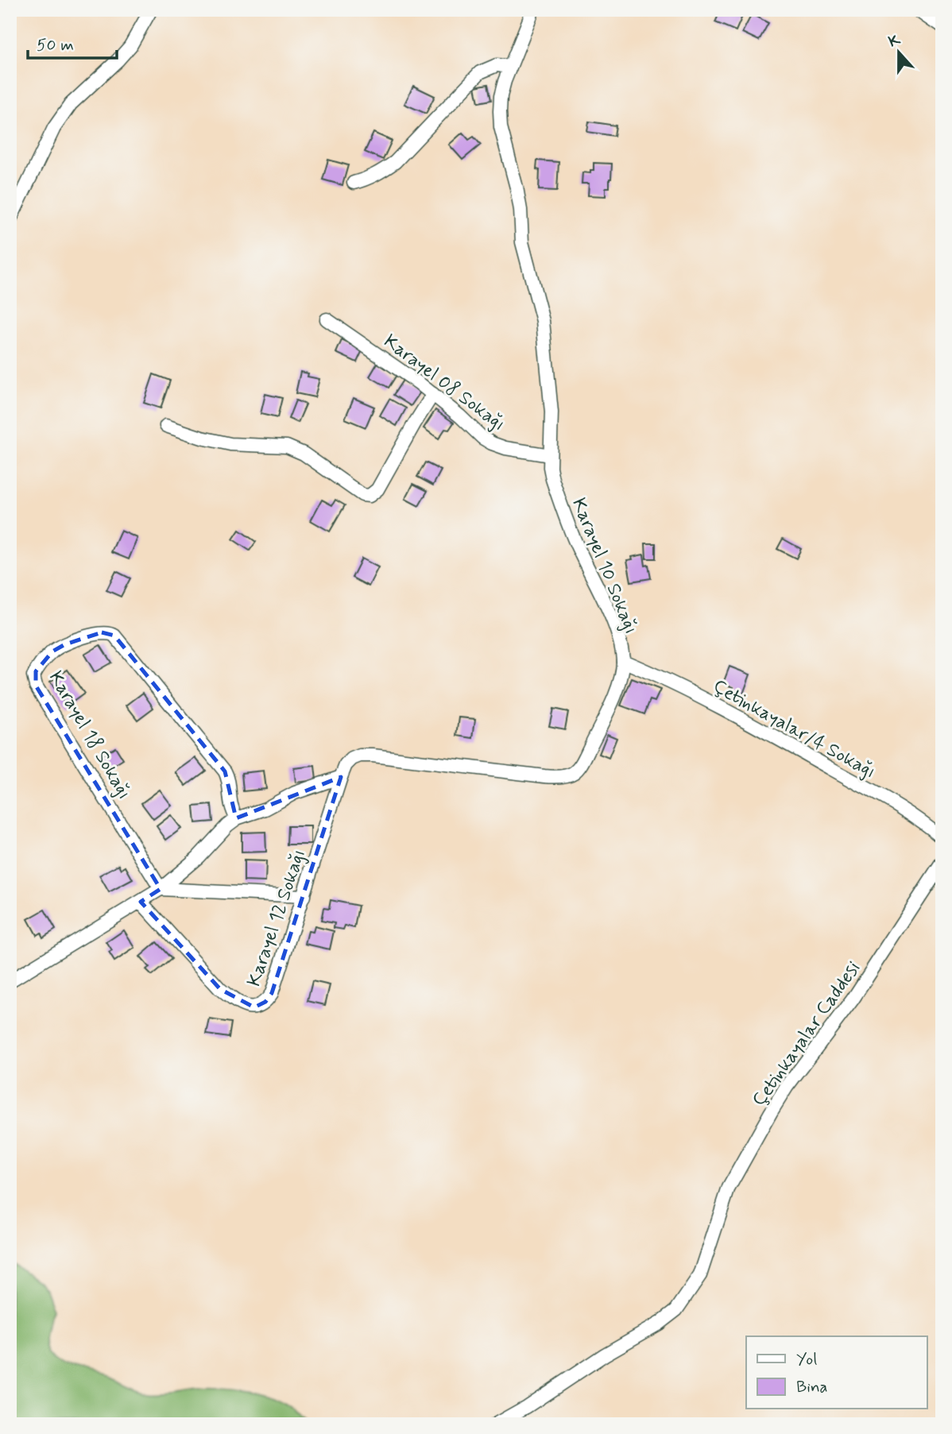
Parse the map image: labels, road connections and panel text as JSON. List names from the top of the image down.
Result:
{
  "streets": {
    "street": [
      "Karayel 08 Sokağı",
      "Karayel 10 Sokağı",
      "Çetinkayalar/4 Sokağı",
      "Karayel 18 Sokağı",
      "Karayel 12 Sokağı",
      "Çetinkayalar Caddesi"
    ]
  },
  "crossings": [
    ["Karayel 08 Sokağı", "Karayel 10 Sokağı"],
    ["Karayel 10 Sokağı", "Çetinkayalar/4 Sokağı"],
    ["Karayel 10 Sokağı", "Karayel 12 Sokağı"]
  ],
  "legend": ["Yol", "Bina"],
  "scale_bar": "50 m",
  "north": "top"
}
